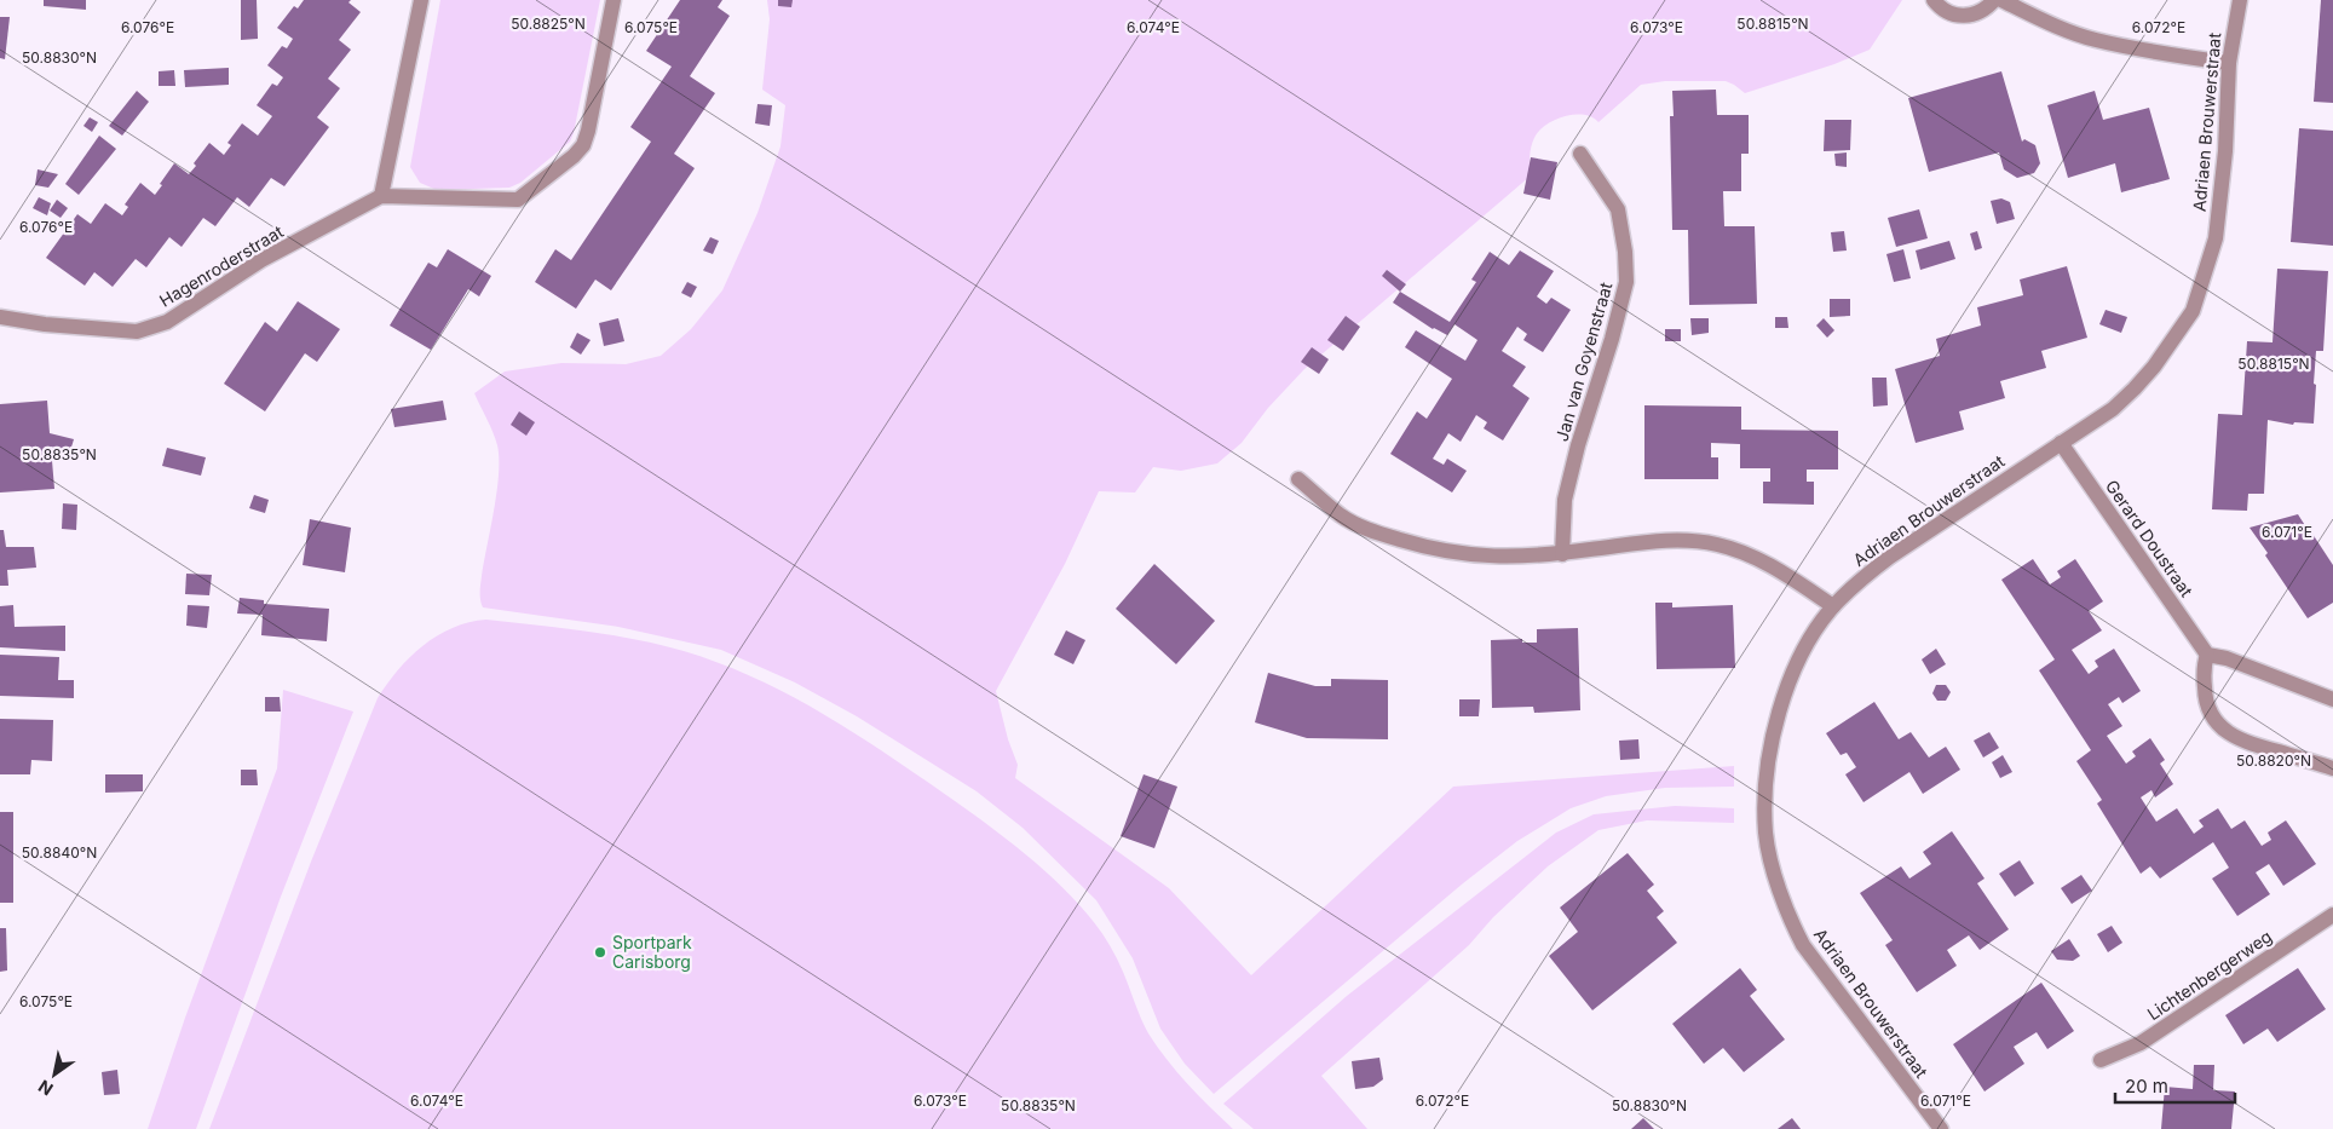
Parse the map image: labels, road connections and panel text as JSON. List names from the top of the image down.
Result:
{
  "streets": {
    "street": [
      "Adriaen Brouwerstraat",
      "Hagenroderstraat",
      "Jan van Goyenstraat",
      "Gerard Doustraat",
      "Lichtenbergerweg"
    ]
  },
  "crossings": [
    ["Adriaen Brouwerstraat", "Gerard Doustraat"]
  ],
  "places": ["Sportpark Carisborg"],
  "scale_bar": "20 m",
  "north": "bottom left",
  "coordinates": [
    "50.8825°N",
    "50.8815°N",
    "6.076°E",
    "6.075°E",
    "6.074°E",
    "6.073°E",
    "6.072°E",
    "50.8830°N",
    "50.8835°N",
    "6.071°E",
    "50.8820°N",
    "50.8840°N"
  ]
}
